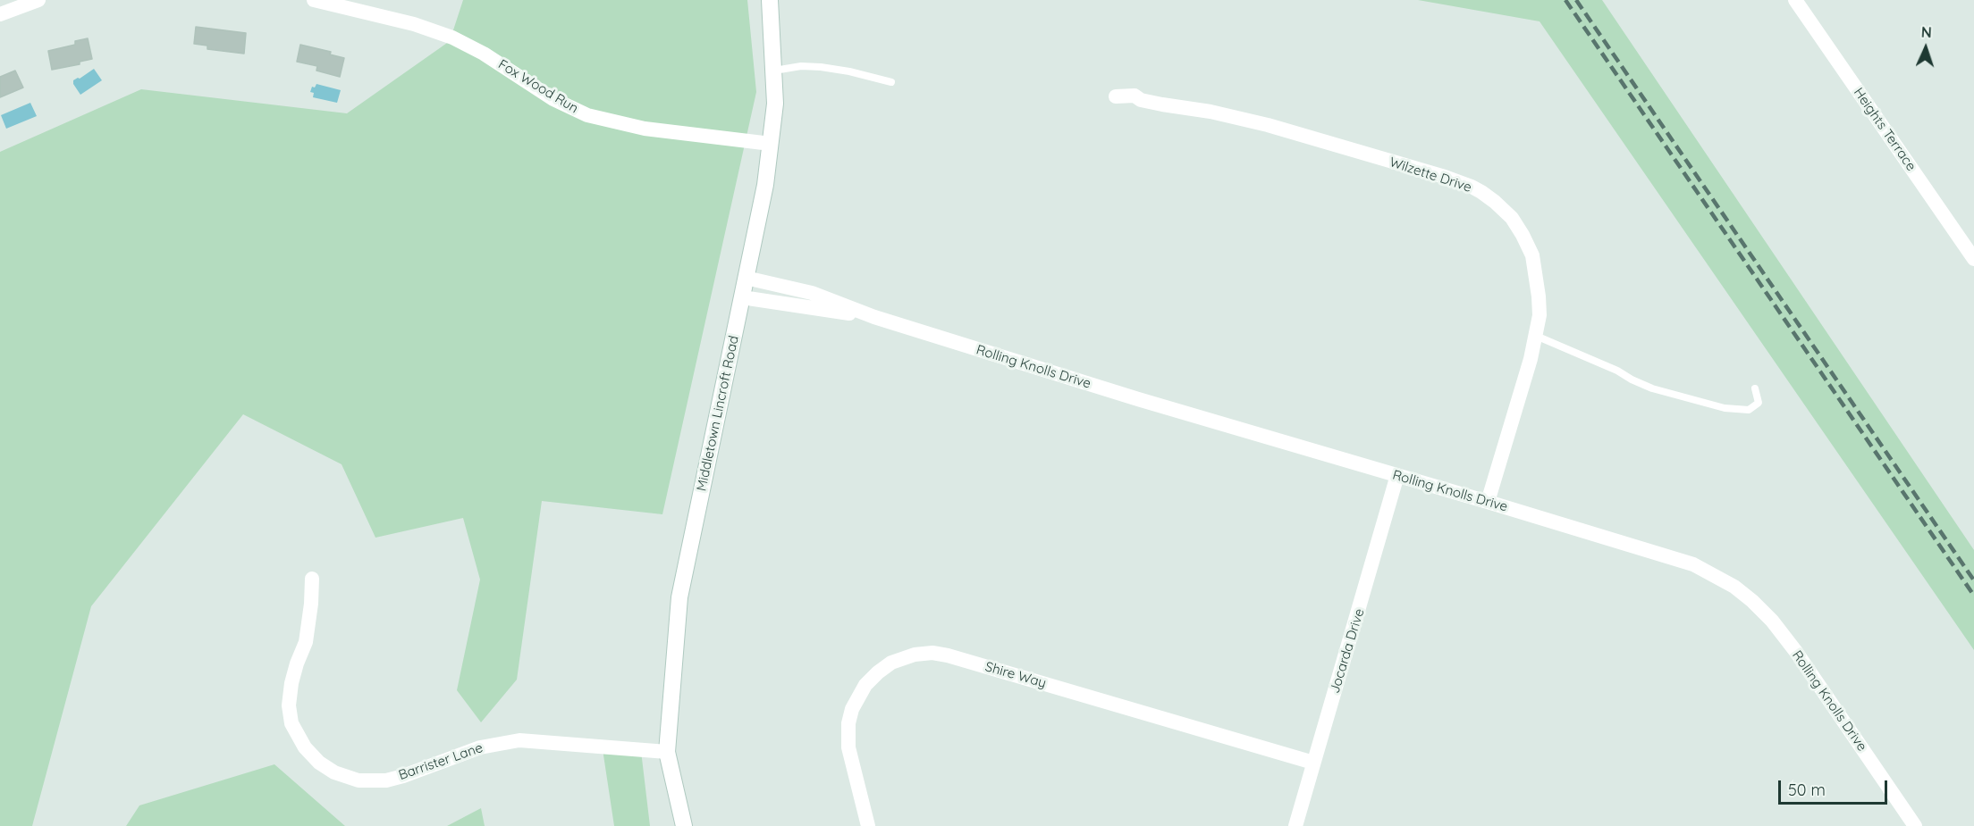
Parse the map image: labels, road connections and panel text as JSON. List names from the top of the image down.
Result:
{
  "streets": {
    "main road": ["Middletown Lincroft Road"],
    "street": [
      "Fox Wood Run",
      "Heights Terrace",
      "Wilzette Drive",
      "Rolling Knolls Drive",
      "Jocarda Drive",
      "Shire Way",
      "Barrister Lane"
    ]
  },
  "crossings": [
    ["Fox Wood Run", "Middletown Lincroft Road"],
    ["Wilzette Drive", "Rolling Knolls Drive"],
    ["Rolling Knolls Drive", "Middletown Lincroft Road"],
    ["Rolling Knolls Drive", "Jocarda Drive"],
    ["Middletown Lincroft Road", "Barrister Lane"],
    ["Jocarda Drive", "Shire Way"]
  ],
  "scale_bar": "50 m",
  "north": "top"
}
